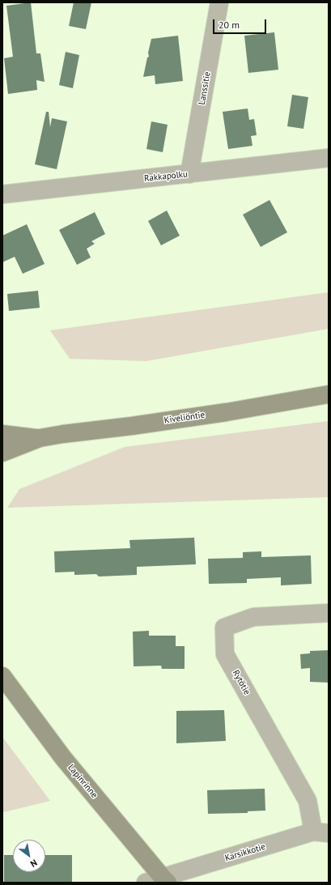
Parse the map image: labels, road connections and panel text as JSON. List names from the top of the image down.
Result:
{
  "streets": {
    "street": [
      "Lanssitie",
      "Rakkapolku",
      "Kiveliöntie",
      "Rytötie",
      "Lapinrinne",
      "Karsikkotie"
    ]
  },
  "crossings": [
    ["Lanssitie", "Rakkapolku"],
    ["Rytötie", "Karsikkotie"],
    ["Lapinrinne", "Karsikkotie"]
  ],
  "scale_bar": "20 m",
  "north": "bottom right"
}
